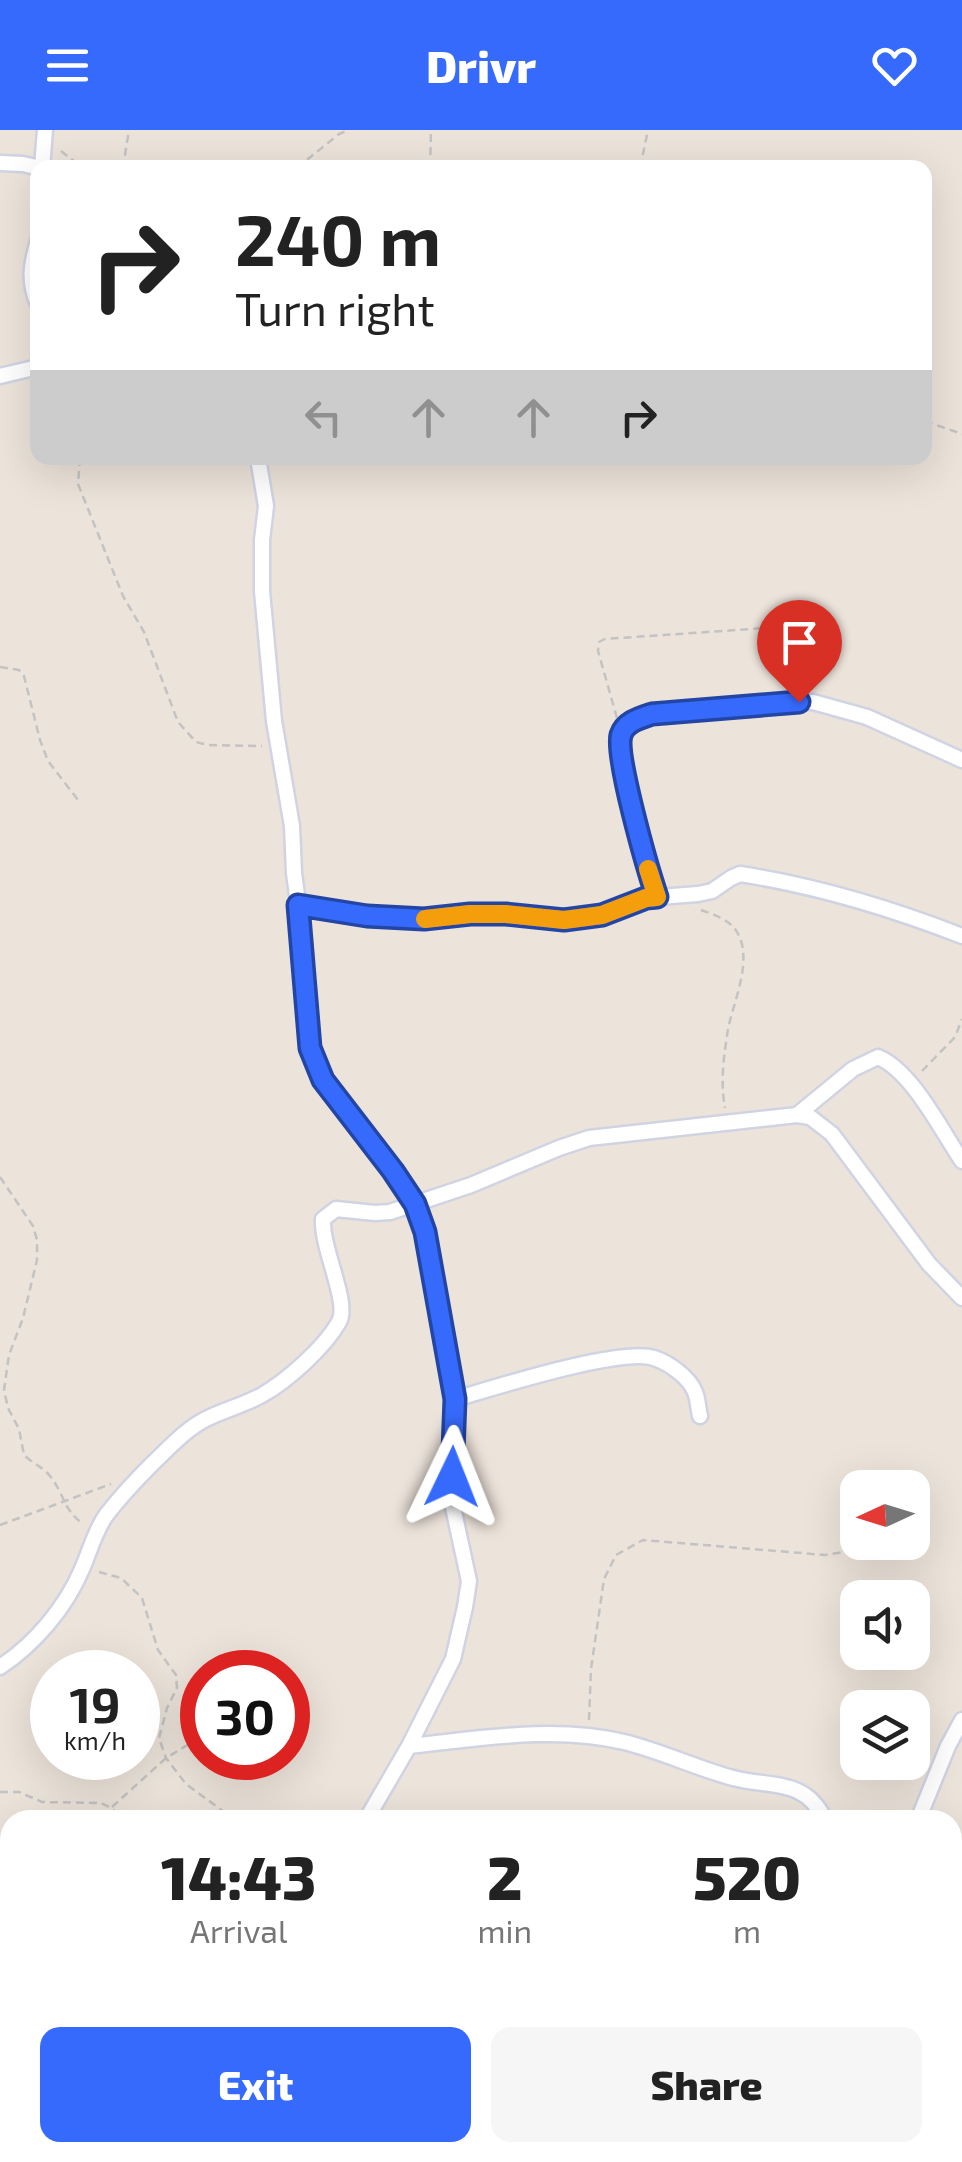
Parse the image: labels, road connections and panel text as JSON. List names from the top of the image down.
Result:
{
  "north": "left",
  "page": {
    "header": "Drivr",
    "turn": ["240 m", "Turn right"],
    "speed": "19 km/h",
    "limit": "30",
    "eta": [
      "14:43",
      "Arrival",
      "2",
      "min",
      "520",
      "m"
    ],
    "buttons": ["Exit", "Share"]
  }
}
